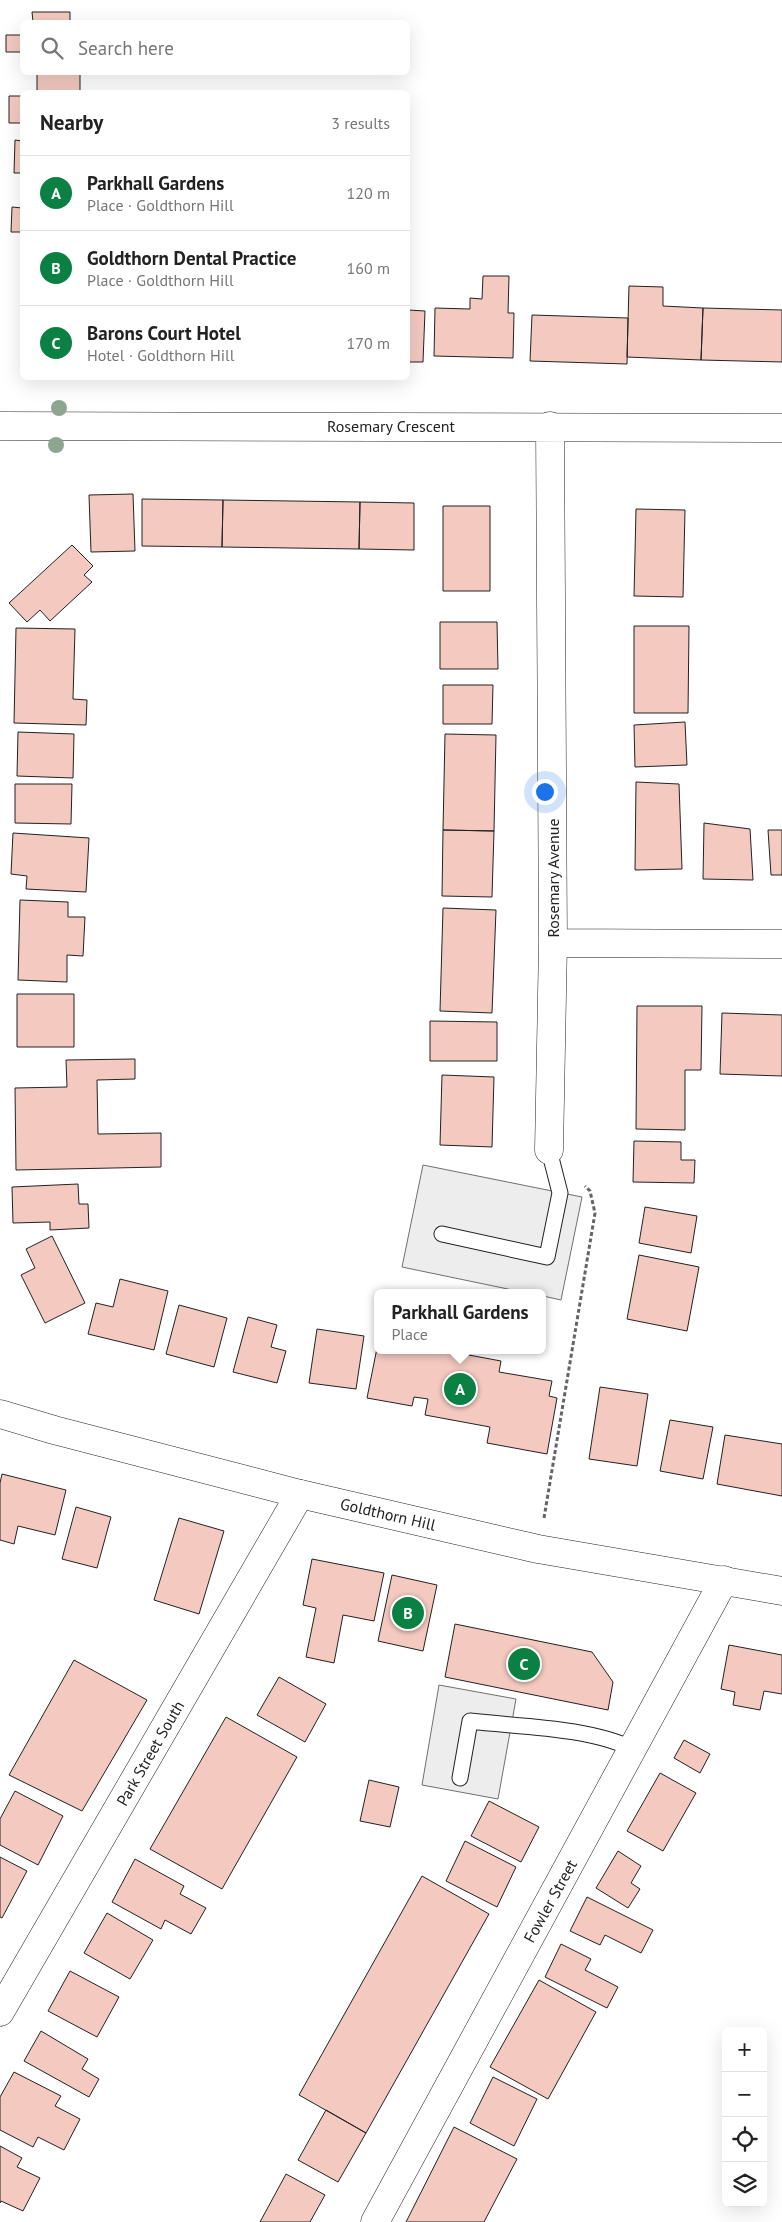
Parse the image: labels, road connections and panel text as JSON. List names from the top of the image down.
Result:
{
  "streets": {
    "street": [
      "Rosemary Crescent",
      "Rosemary Avenue",
      "Goldthorn Hill",
      "Park Street South",
      "Fowler Street"
    ]
  },
  "crossings": [
    ["Rosemary Crescent", "Rosemary Avenue"],
    ["Goldthorn Hill", "Park Street South"],
    ["Goldthorn Hill", "Fowler Street"]
  ],
  "page": {
    "search": "Search here",
    "heading": ["Nearby", "3 results"],
    "list": [
      {
        "mark": "A",
        "name": "Parkhall Gardens",
        "note": "Place · Goldthorn Hill",
        "value": "120 m"
      },
      {
        "mark": "B",
        "name": "Goldthorn Dental Practice",
        "note": "Place · Goldthorn Hill",
        "value": "160 m"
      },
      {
        "mark": "C",
        "name": "Barons Court Hotel",
        "note": "Hotel · Goldthorn Hill",
        "value": "170 m"
      }
    ],
    "popup": ["Parkhall Gardens", "Place"],
    "pins": ["A", "B", "C"],
    "map_buttons": ["+", "−"]
  }
}
